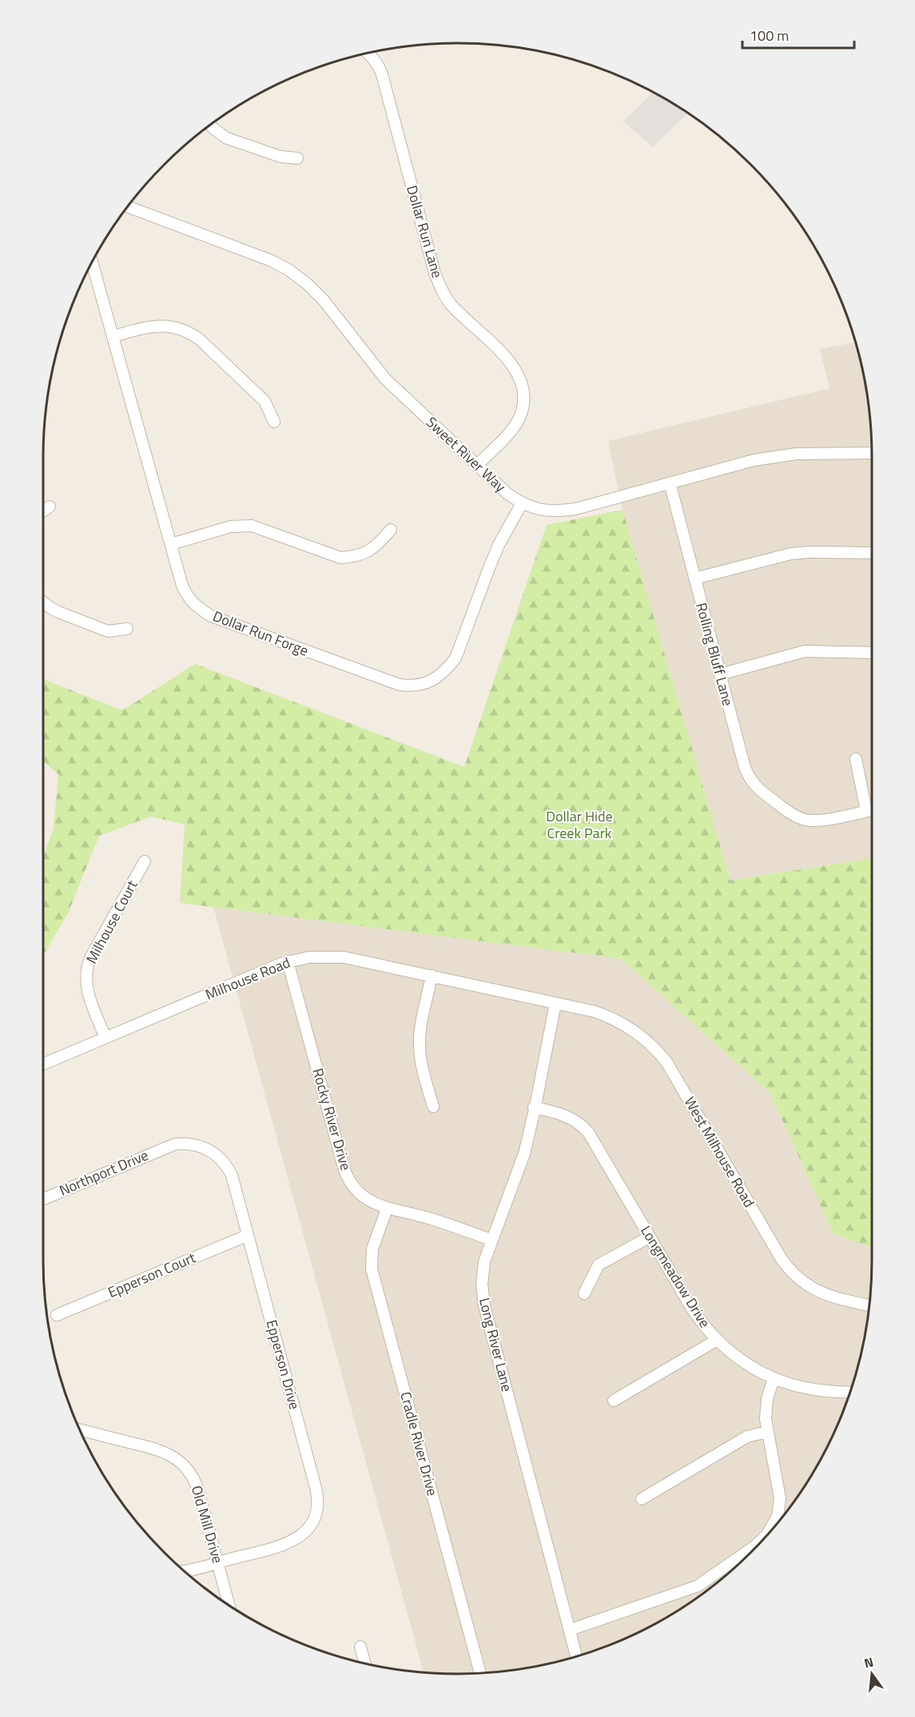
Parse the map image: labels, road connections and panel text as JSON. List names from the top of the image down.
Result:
{
  "streets": {
    "street": [
      "Dollar Run Lane",
      "Sweet River Way",
      "Dollar Run Forge",
      "Rolling Bluff Lane",
      "Milhouse Court",
      "Milhouse Road",
      "Rocky River Drive",
      "West Milhouse Road",
      "Northport Drive",
      "Epperson Court",
      "Longmeadow Drive",
      "Long River Lane",
      "Epperson Drive",
      "Cradle River Drive",
      "Old Mill Drive"
    ]
  },
  "crossings": [
    ["Dollar Run Lane", "Sweet River Way"],
    ["Sweet River Way", "Dollar Run Forge"],
    ["Sweet River Way", "Rolling Bluff Lane"],
    ["Milhouse Court", "Milhouse Road"],
    ["Milhouse Road", "Rocky River Drive"],
    ["Milhouse Road", "West Milhouse Road"],
    ["Milhouse Road", "Long River Lane"],
    ["Rocky River Drive", "Long River Lane"],
    ["Rocky River Drive", "Cradle River Drive"],
    ["West Milhouse Road", "Long River Lane"],
    ["Northport Drive", "Epperson Drive"],
    ["Epperson Court", "Epperson Drive"],
    ["Longmeadow Drive", "Long River Lane"],
    ["Epperson Drive", "Old Mill Drive"]
  ],
  "parks": ["Dollar Hide Creek Park"],
  "scale_bar": "100 m",
  "north": "top"
}
